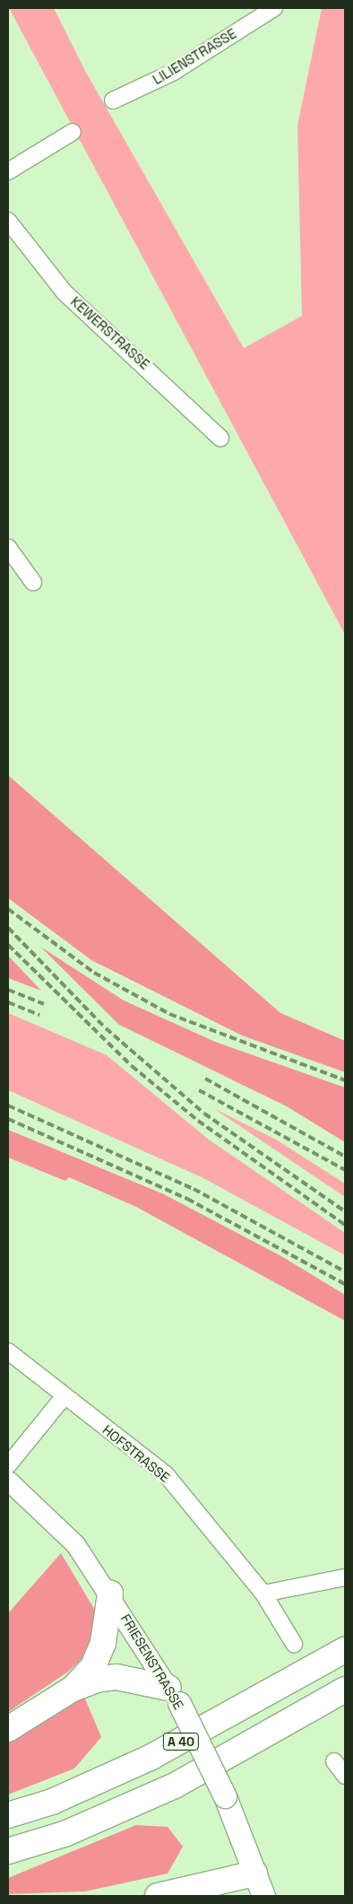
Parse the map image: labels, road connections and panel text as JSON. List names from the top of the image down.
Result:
{
  "streets": {
    "highway": ["A 40"],
    "main road": ["FRIESENSTRASSE"],
    "street": ["LILIENSTRASSE", "KEWERSTRASSE", "HOFSTRASSE"]
  }
}
